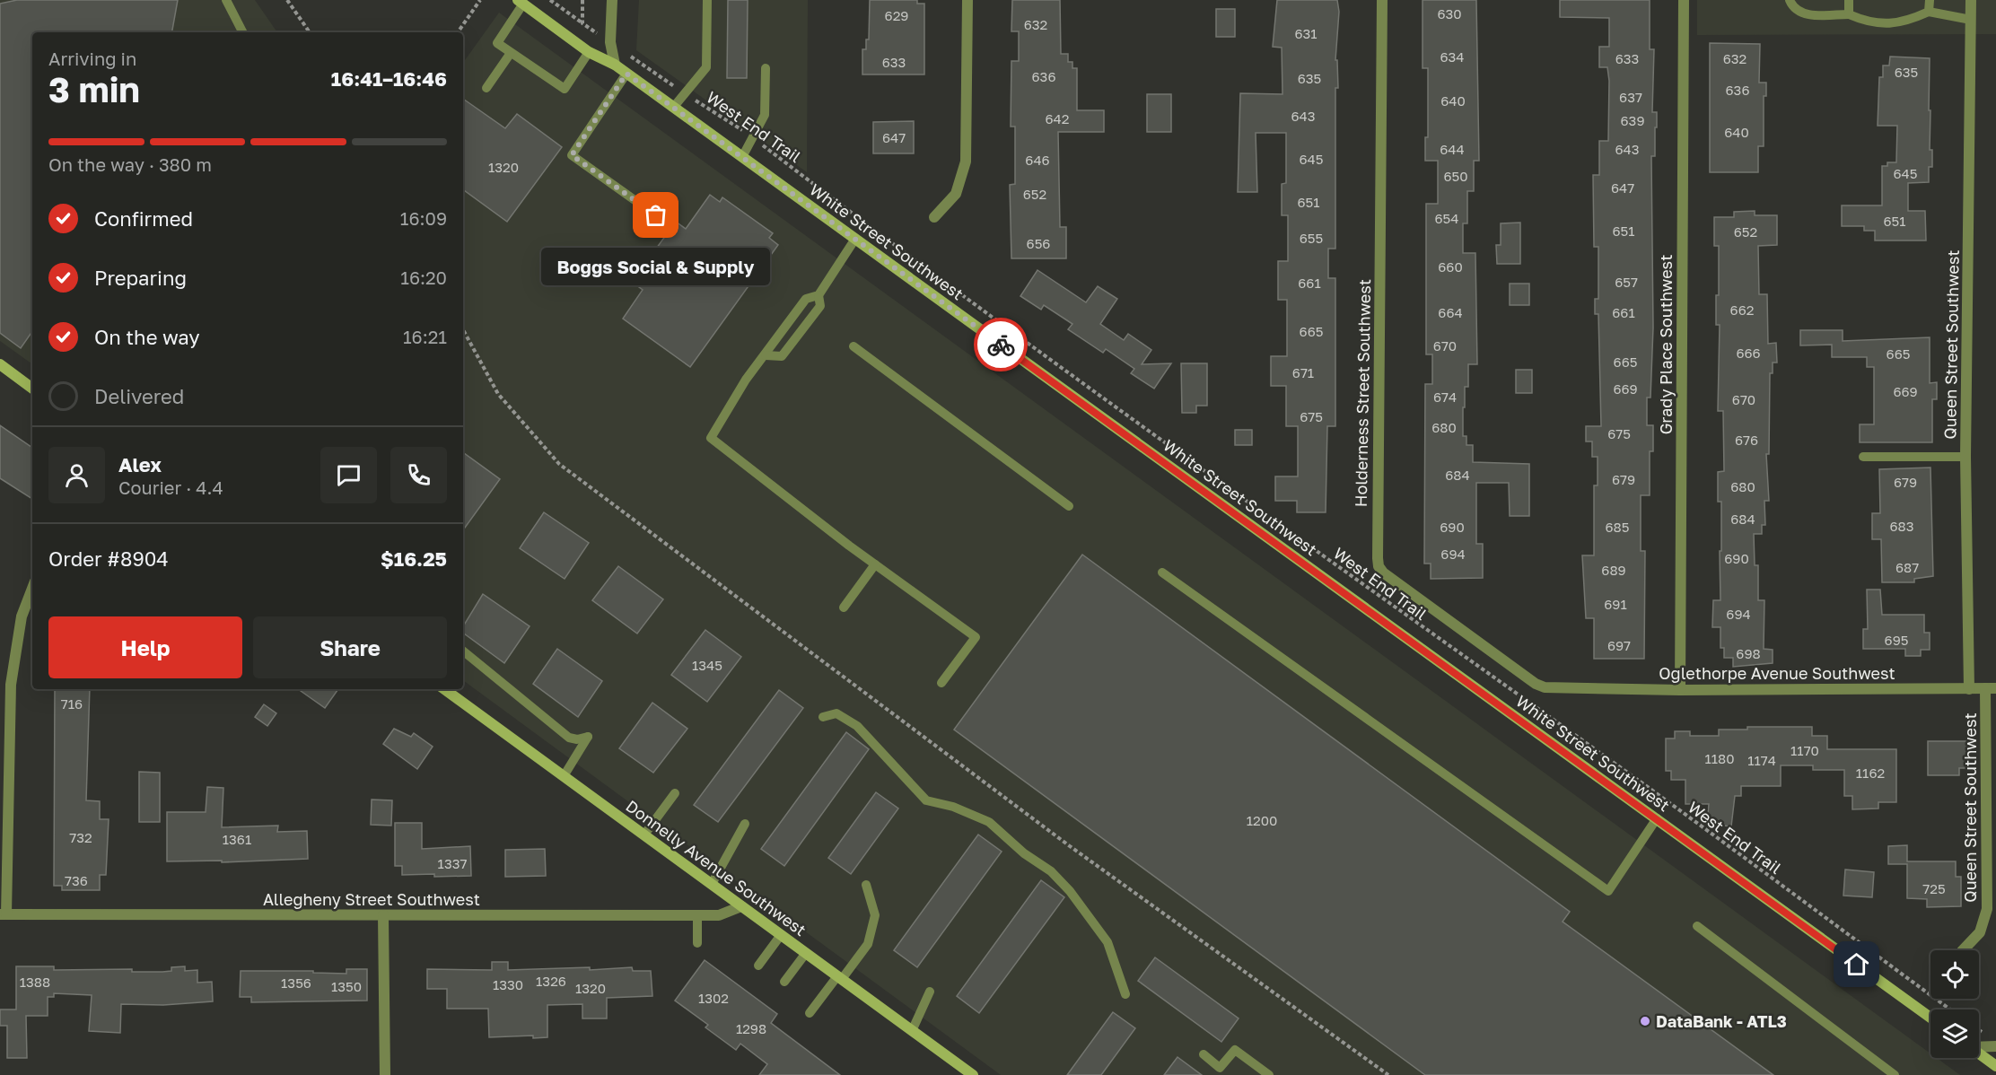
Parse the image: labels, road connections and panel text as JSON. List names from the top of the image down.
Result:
{
  "streets": {
    "street": [
      "White Street Southwest",
      "Grady Place Southwest",
      "Queen Street Southwest",
      "Holderness Street Southwest",
      "Oglethorpe Avenue Southwest",
      "Donnelly Avenue Southwest",
      "Allegheny Street Southwest"
    ],
    "path": ["West End Trail"]
  },
  "crossings": [
    ["Grady Place Southwest", "Oglethorpe Avenue Southwest"],
    ["Queen Street Southwest", "Oglethorpe Avenue Southwest"],
    ["Holderness Street Southwest", "Oglethorpe Avenue Southwest"],
    ["Donnelly Avenue Southwest", "Allegheny Street Southwest"]
  ],
  "places": ["Boggs Social & Supply", "DataBank - ATL3"],
  "house_numbers": [
    "630",
    "629",
    "632",
    "631",
    "634",
    "633",
    "632",
    "633",
    "635",
    "636",
    "635",
    "636",
    "637",
    "640",
    "643",
    "642",
    "639",
    "640",
    "647",
    "644",
    "643",
    "645",
    "646",
    "1320",
    "645",
    "650",
    "647",
    "652",
    "651",
    "654",
    "651",
    "651",
    "652",
    "655",
    "656",
    "660",
    "657",
    "661",
    "662",
    "664",
    "661",
    "665",
    "670",
    "666",
    "665",
    "665",
    "671",
    "669",
    "669",
    "674",
    "670",
    "675",
    "680",
    "675",
    "676",
    "684",
    "679",
    "679",
    "680",
    "684",
    "683",
    "690",
    "685",
    "694",
    "690",
    "687",
    "689",
    "691",
    "694",
    "695",
    "697",
    "698",
    "1345",
    "716",
    "1170",
    "1180",
    "1174",
    "1162",
    "1200",
    "732",
    "1361",
    "1337",
    "736",
    "725",
    "1326",
    "1388",
    "1356",
    "1330",
    "1350",
    "1320",
    "1302",
    "1298"
  ],
  "page": {
    "heading": ["3 min", "Arriving in", "16:41–16:46"],
    "panel": [
      "Alex",
      "Courier · 4.4",
      "Order #8904",
      "$16.25"
    ],
    "bar": "On the way · 380 m",
    "list": [
      ["Confirmed", "16:09"],
      ["Preparing", "16:20"],
      ["On the way", "16:21"],
      "Delivered"
    ],
    "bubble": "Boggs Social & Supply",
    "buttons": ["Help", "Share"]
  }
}
